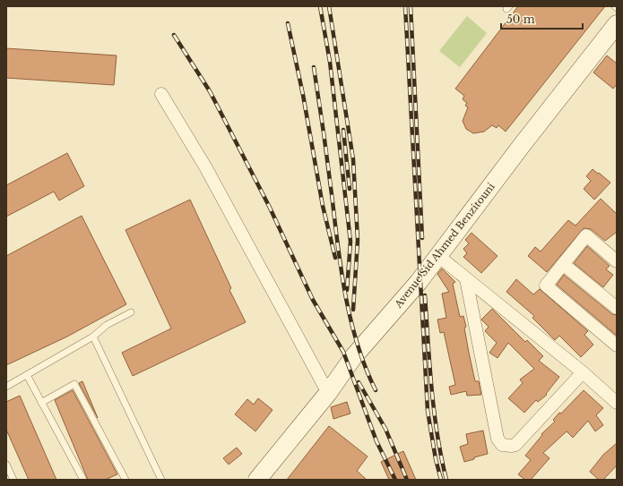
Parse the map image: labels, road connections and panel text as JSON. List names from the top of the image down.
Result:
{
  "streets": {
    "main road": ["Avenue Sid Ahmed Benzitouni"]
  },
  "scale_bar": "50 m"
}
